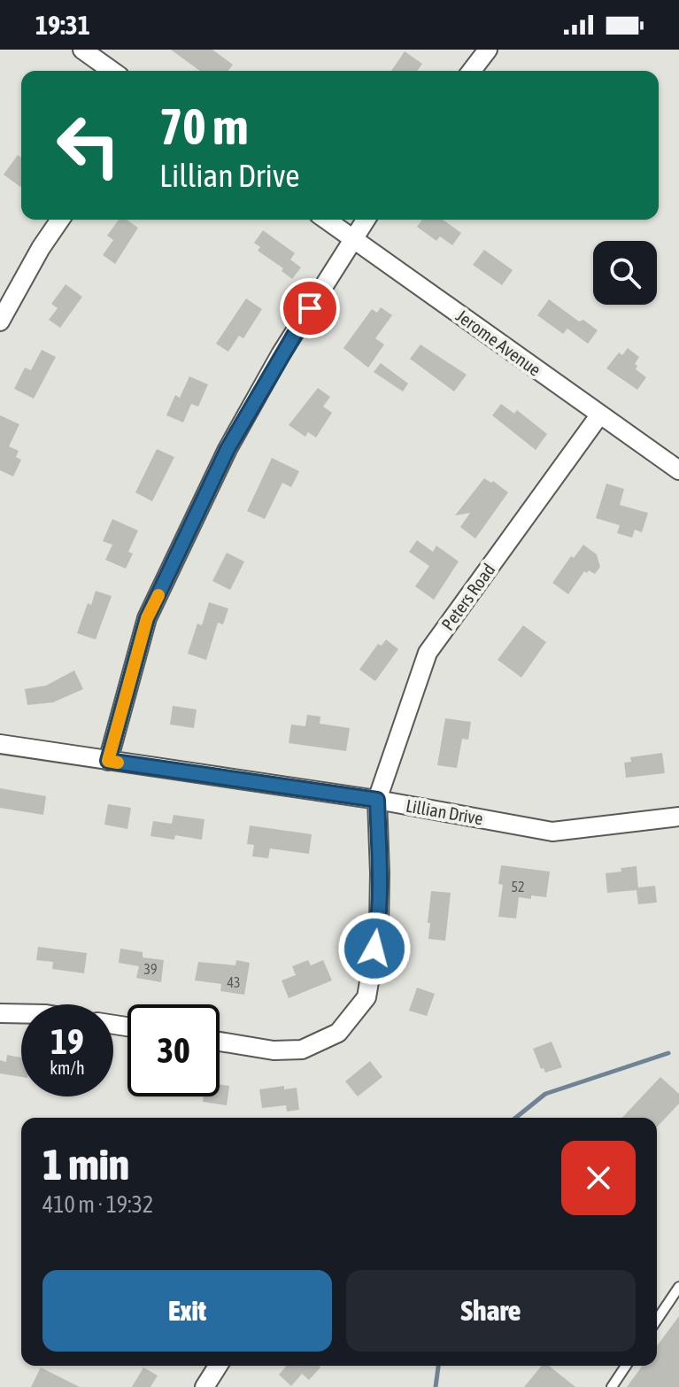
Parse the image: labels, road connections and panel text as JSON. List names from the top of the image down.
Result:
{
  "streets": {
    "street": ["Jerome Avenue", "Peters Road", "Lillian Drive"]
  },
  "crossings": [
    ["Jerome Avenue", "Peters Road"],
    ["Peters Road", "Lillian Drive"]
  ],
  "house_numbers": ["52", "39", "43"],
  "page": {
    "status": "19:31",
    "turn": ["70 m", "Lillian Drive"],
    "speed": "19 km/h",
    "limit": "30",
    "heading": ["1 min", "410 m · 19:32"],
    "buttons": ["Exit", "Share"]
  }
}
